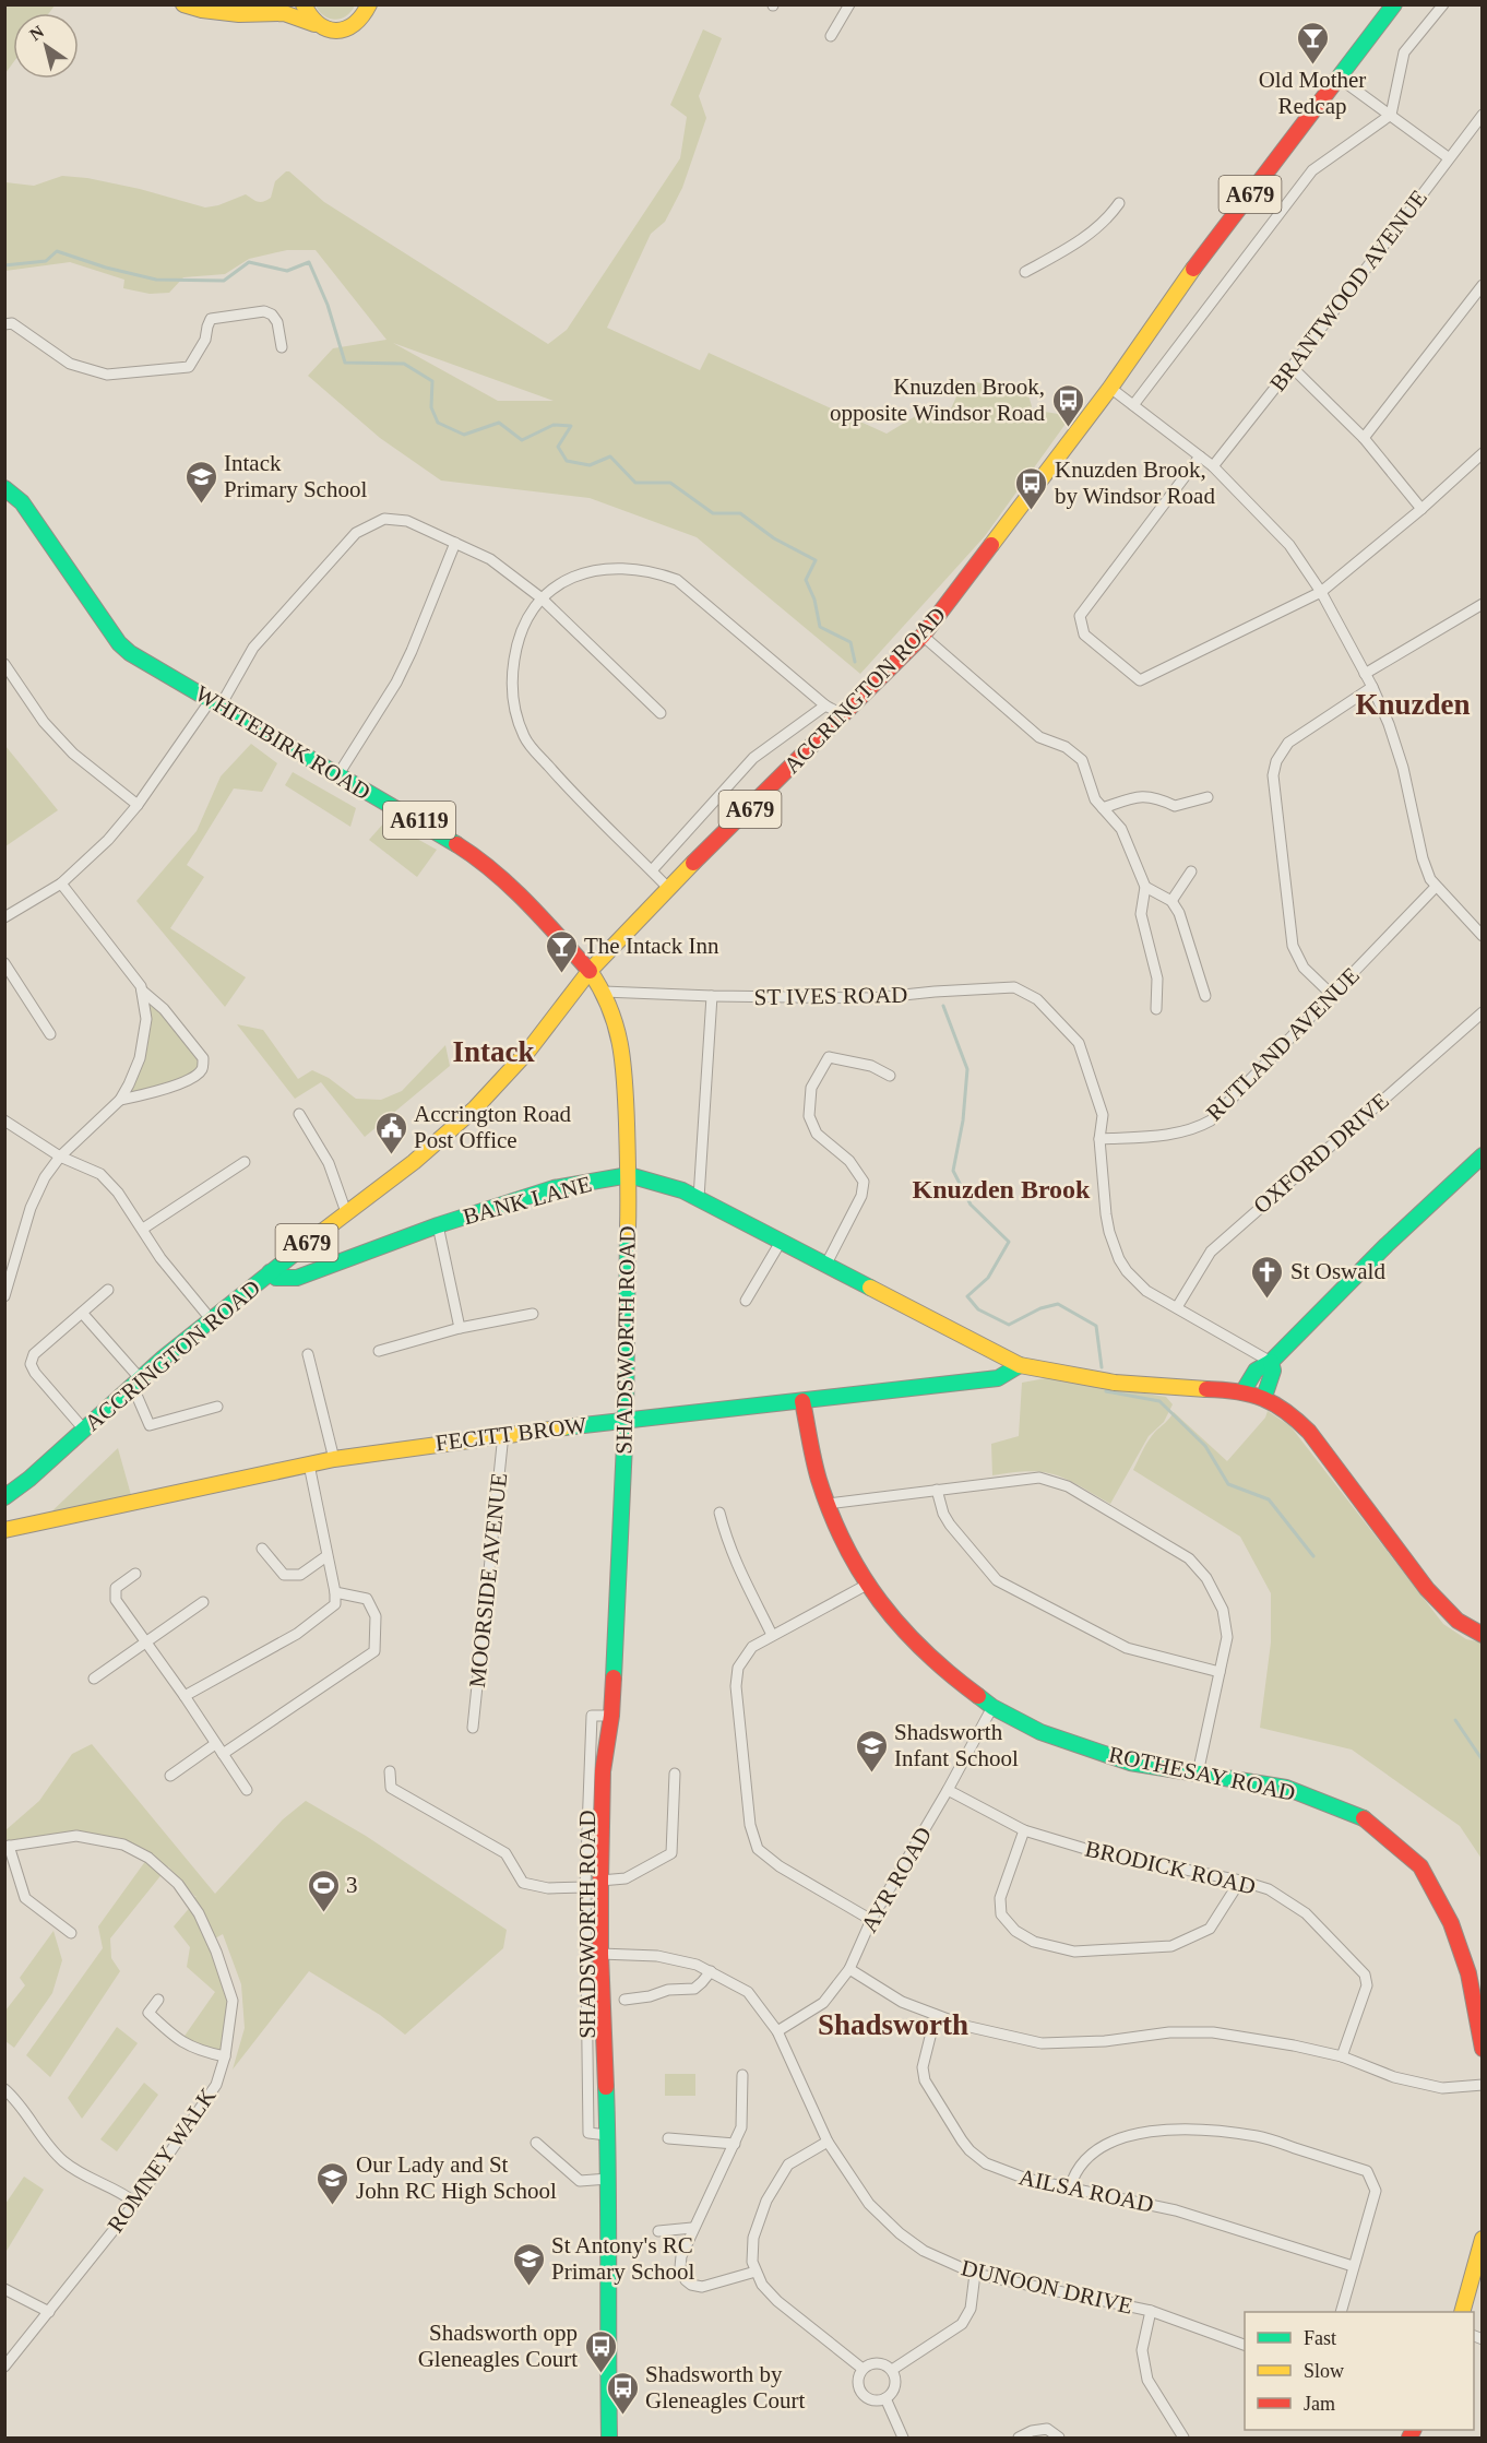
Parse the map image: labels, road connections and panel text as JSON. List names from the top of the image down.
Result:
{
  "streets": {
    "main road": [
      "A679",
      "ACCRINGTON ROAD",
      "WHITEBIRK ROAD",
      "A6119",
      "BANK LANE",
      "SHADSWORTH ROAD",
      "FECITT BROW",
      "ROTHESAY ROAD"
    ],
    "street": [
      "BRANTWOOD AVENUE",
      "ST IVES ROAD",
      "RUTLAND AVENUE",
      "OXFORD DRIVE",
      "MOORSIDE AVENUE",
      "BRODICK ROAD",
      "AYR ROAD",
      "ROMNEY WALK",
      "AILSA ROAD",
      "DUNOON DRIVE"
    ]
  },
  "crossings": [
    ["ACCRINGTON ROAD", "WHITEBIRK ROAD"],
    ["ACCRINGTON ROAD", "BANK LANE"],
    ["ACCRINGTON ROAD", "SHADSWORTH ROAD"],
    ["WHITEBIRK ROAD", "SHADSWORTH ROAD"],
    ["ST IVES ROAD", "RUTLAND AVENUE"],
    ["ST IVES ROAD", "OXFORD DRIVE"],
    ["ST IVES ROAD", "SHADSWORTH ROAD"],
    ["BANK LANE", "SHADSWORTH ROAD"],
    ["BANK LANE", "FECITT BROW"],
    ["SHADSWORTH ROAD", "FECITT BROW"],
    ["SHADSWORTH ROAD", "DUNOON DRIVE"],
    ["FECITT BROW", "MOORSIDE AVENUE"],
    ["FECITT BROW", "ROTHESAY ROAD"],
    ["ROTHESAY ROAD", "AYR ROAD"],
    ["BRODICK ROAD", "AYR ROAD"],
    ["AYR ROAD", "DUNOON DRIVE"]
  ],
  "districts": [
    "Knuzden",
    "Intack",
    "Knuzden Brook",
    "Shadsworth"
  ],
  "places": {
    "bar": ["Old Mother Redcap", "The Intack Inn"],
    "bus stop": [
      "Knuzden Brook, opposite Windsor Road",
      "Knuzden Brook, by Windsor Road",
      "Shadsworth opp Gleneagles Court",
      "Shadsworth by Gleneagles Court"
    ],
    "school or university": [
      "Intack Primary School",
      "Shadsworth Infant School",
      "Our Lady and St John RC High School",
      "St Antony's RC Primary School"
    ],
    "public building": ["Accrington Road Post Office"],
    "church": ["St Oswald"],
    "sports": ["3"]
  },
  "legend": ["Fast", "Slow", "Jam"],
  "north": "top left"
}
